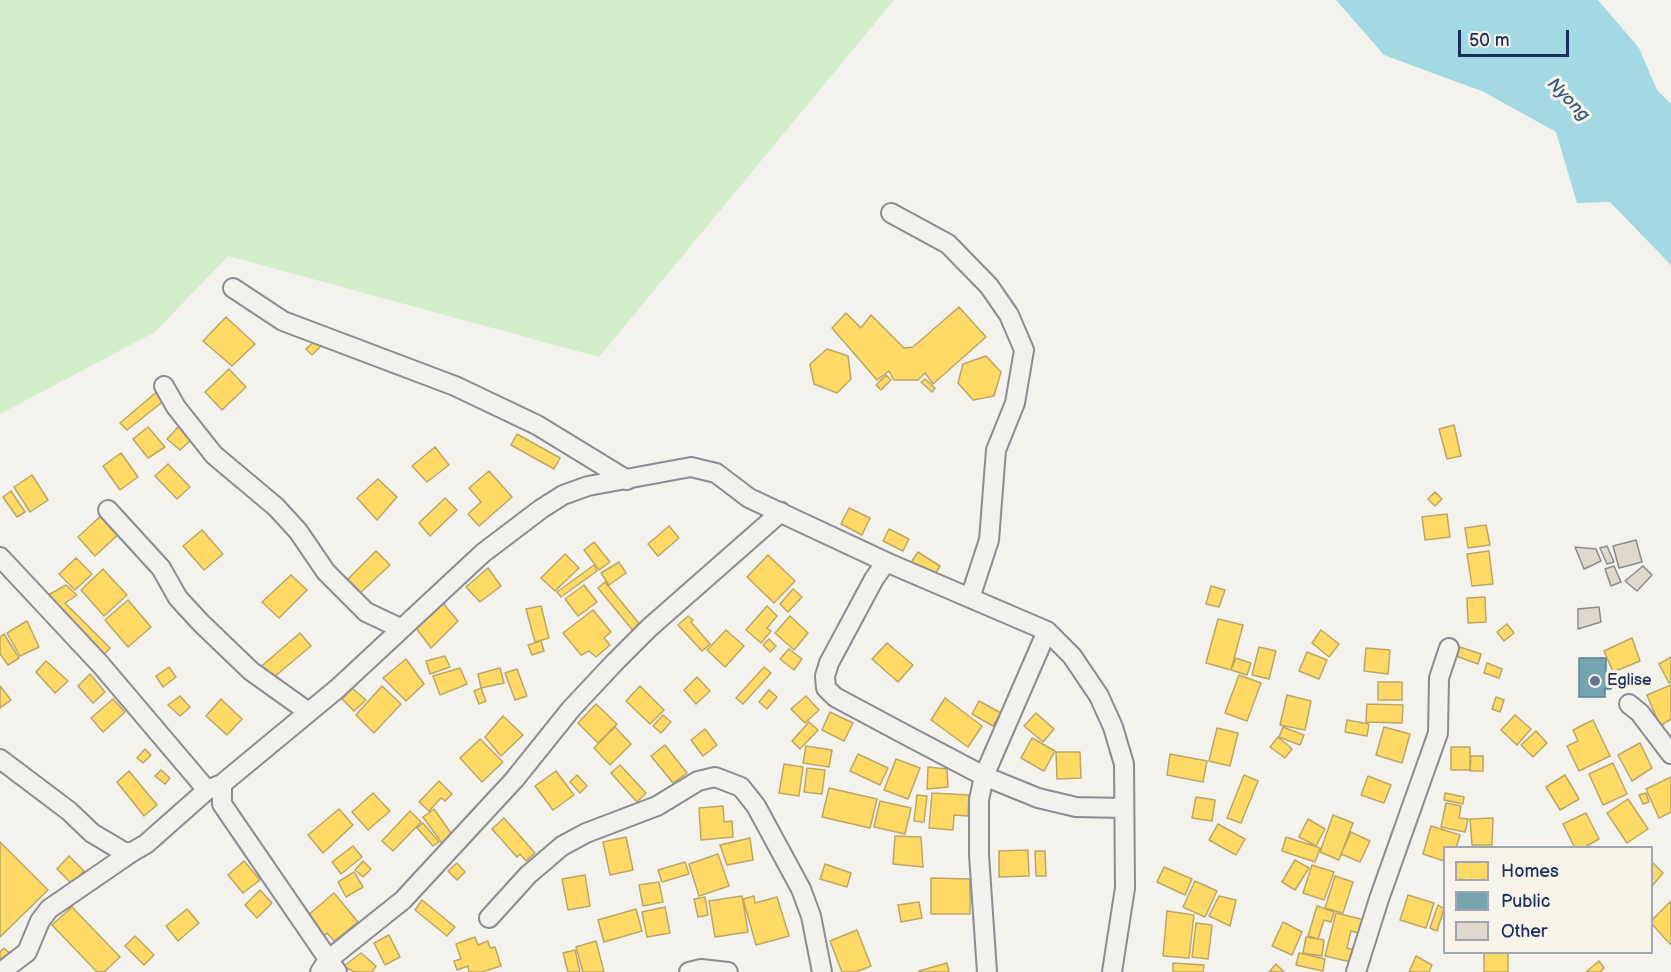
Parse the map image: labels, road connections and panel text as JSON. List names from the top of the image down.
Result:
{
  "water": ["Nyong"],
  "places": ["Eglise"],
  "legend": ["Homes", "Public", "Other"],
  "scale_bar": "50 m"
}
